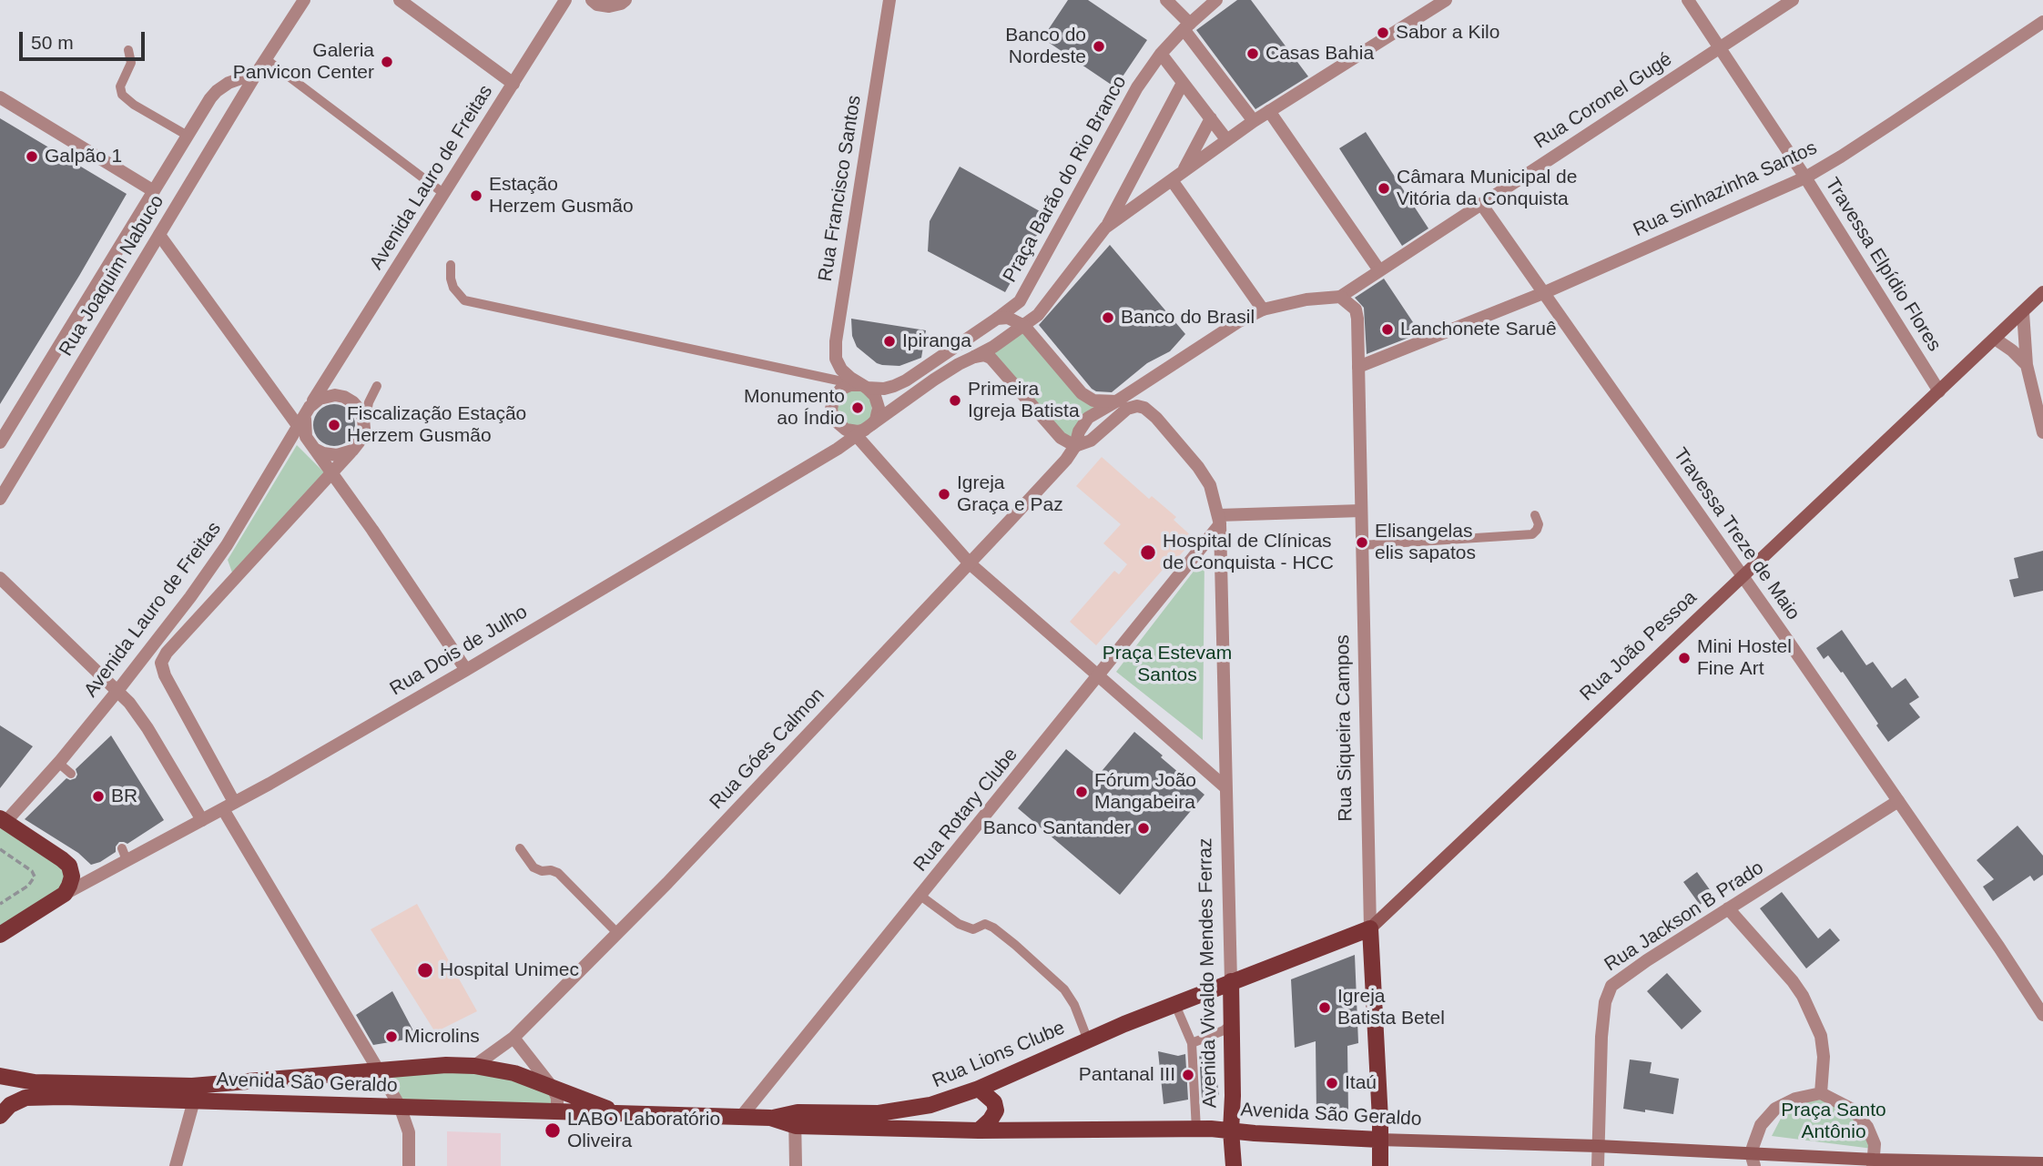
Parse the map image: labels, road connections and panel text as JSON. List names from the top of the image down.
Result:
{
  "streets": {
    "main road": [
      "Rua João Pessoa",
      "Rua Siqueira Campos",
      "Avenida Vivaldo Mendes Ferraz",
      "Rua Lions Clube",
      "Avenida São Geraldo"
    ],
    "street": [
      "Rua Coronel Gugé",
      "Avenida Lauro de Freitas",
      "Praça Barão do Rio Branco",
      "Rua Francisco Santos",
      "Rua Sinhazinha Santos",
      "Travessa Elpídio Flores",
      "Rua Joaquim Nabuco",
      "Travessa Treze de Maio",
      "Rua Dois de Julho",
      "Rua Góes Calmon",
      "Rua Rotary Clube",
      "Rua Jackson B Prado"
    ]
  },
  "crossings": [
    ["Rua Coronel Gugé", "Travessa Elpídio Flores"],
    ["Rua Coronel Gugé", "Travessa Treze de Maio"],
    ["Rua Coronel Gugé", "Rua Siqueira Campos"],
    ["Rua Coronel Gugé", "Rua Góes Calmon"],
    ["Praça Barão do Rio Branco", "Rua Francisco Santos"],
    ["Praça Barão do Rio Branco", "Rua Dois de Julho"],
    ["Rua Francisco Santos", "Rua Dois de Julho"],
    ["Rua Sinhazinha Santos", "Travessa Elpídio Flores"],
    ["Rua Sinhazinha Santos", "Travessa Treze de Maio"],
    ["Rua Sinhazinha Santos", "Rua Siqueira Campos"],
    ["Travessa Elpídio Flores", "Rua João Pessoa"],
    ["Travessa Treze de Maio", "Rua João Pessoa"],
    ["Travessa Treze de Maio", "Rua Jackson B Prado"],
    ["Rua João Pessoa", "Rua Siqueira Campos"],
    ["Rua João Pessoa", "Avenida Vivaldo Mendes Ferraz"],
    ["Rua João Pessoa", "Rua Lions Clube"],
    ["Rua Siqueira Campos", "Avenida São Geraldo"],
    ["Rua Góes Calmon", "Avenida São Geraldo"],
    ["Rua Rotary Clube", "Avenida Vivaldo Mendes Ferraz"],
    ["Rua Rotary Clube", "Avenida São Geraldo"],
    ["Rua Jackson B Prado", "Avenida São Geraldo"],
    ["Avenida Vivaldo Mendes Ferraz", "Rua Lions Clube"],
    ["Avenida Vivaldo Mendes Ferraz", "Avenida São Geraldo"],
    ["Rua Lions Clube", "Avenida São Geraldo"]
  ],
  "parks": ["Praça Estevam Santos", "Praça Santo Antônio"],
  "places": [
    "Sabor a Kilo",
    "Banco do Nordeste",
    "Casas Bahia",
    "Galeria Panvicon Center",
    "Galpão 1",
    "Câmara Municipal de Vitória da Conquista",
    "Estação Herzem Gusmão",
    "Banco do Brasil",
    "Lanchonete Saruê",
    "Ipiranga",
    "Primeira Igreja Batista",
    "Monumento ao Índio",
    "Fiscalização Estação Herzem Gusmão",
    "Igreja Graça e Paz",
    "Elisangelas elis sapatos",
    "Hospital de Clínicas de Conquista - HCC",
    "Mini Hostel Fine Art",
    "Fórum João Mangabeira",
    "BR",
    "Banco Santander",
    "Hospital Unimec",
    "Igreja Batista Betel",
    "Microlins",
    "Pantanal III",
    "Itaú",
    "LABO Laboratório Oliveira"
  ],
  "scale_bar": "50 m"
}
